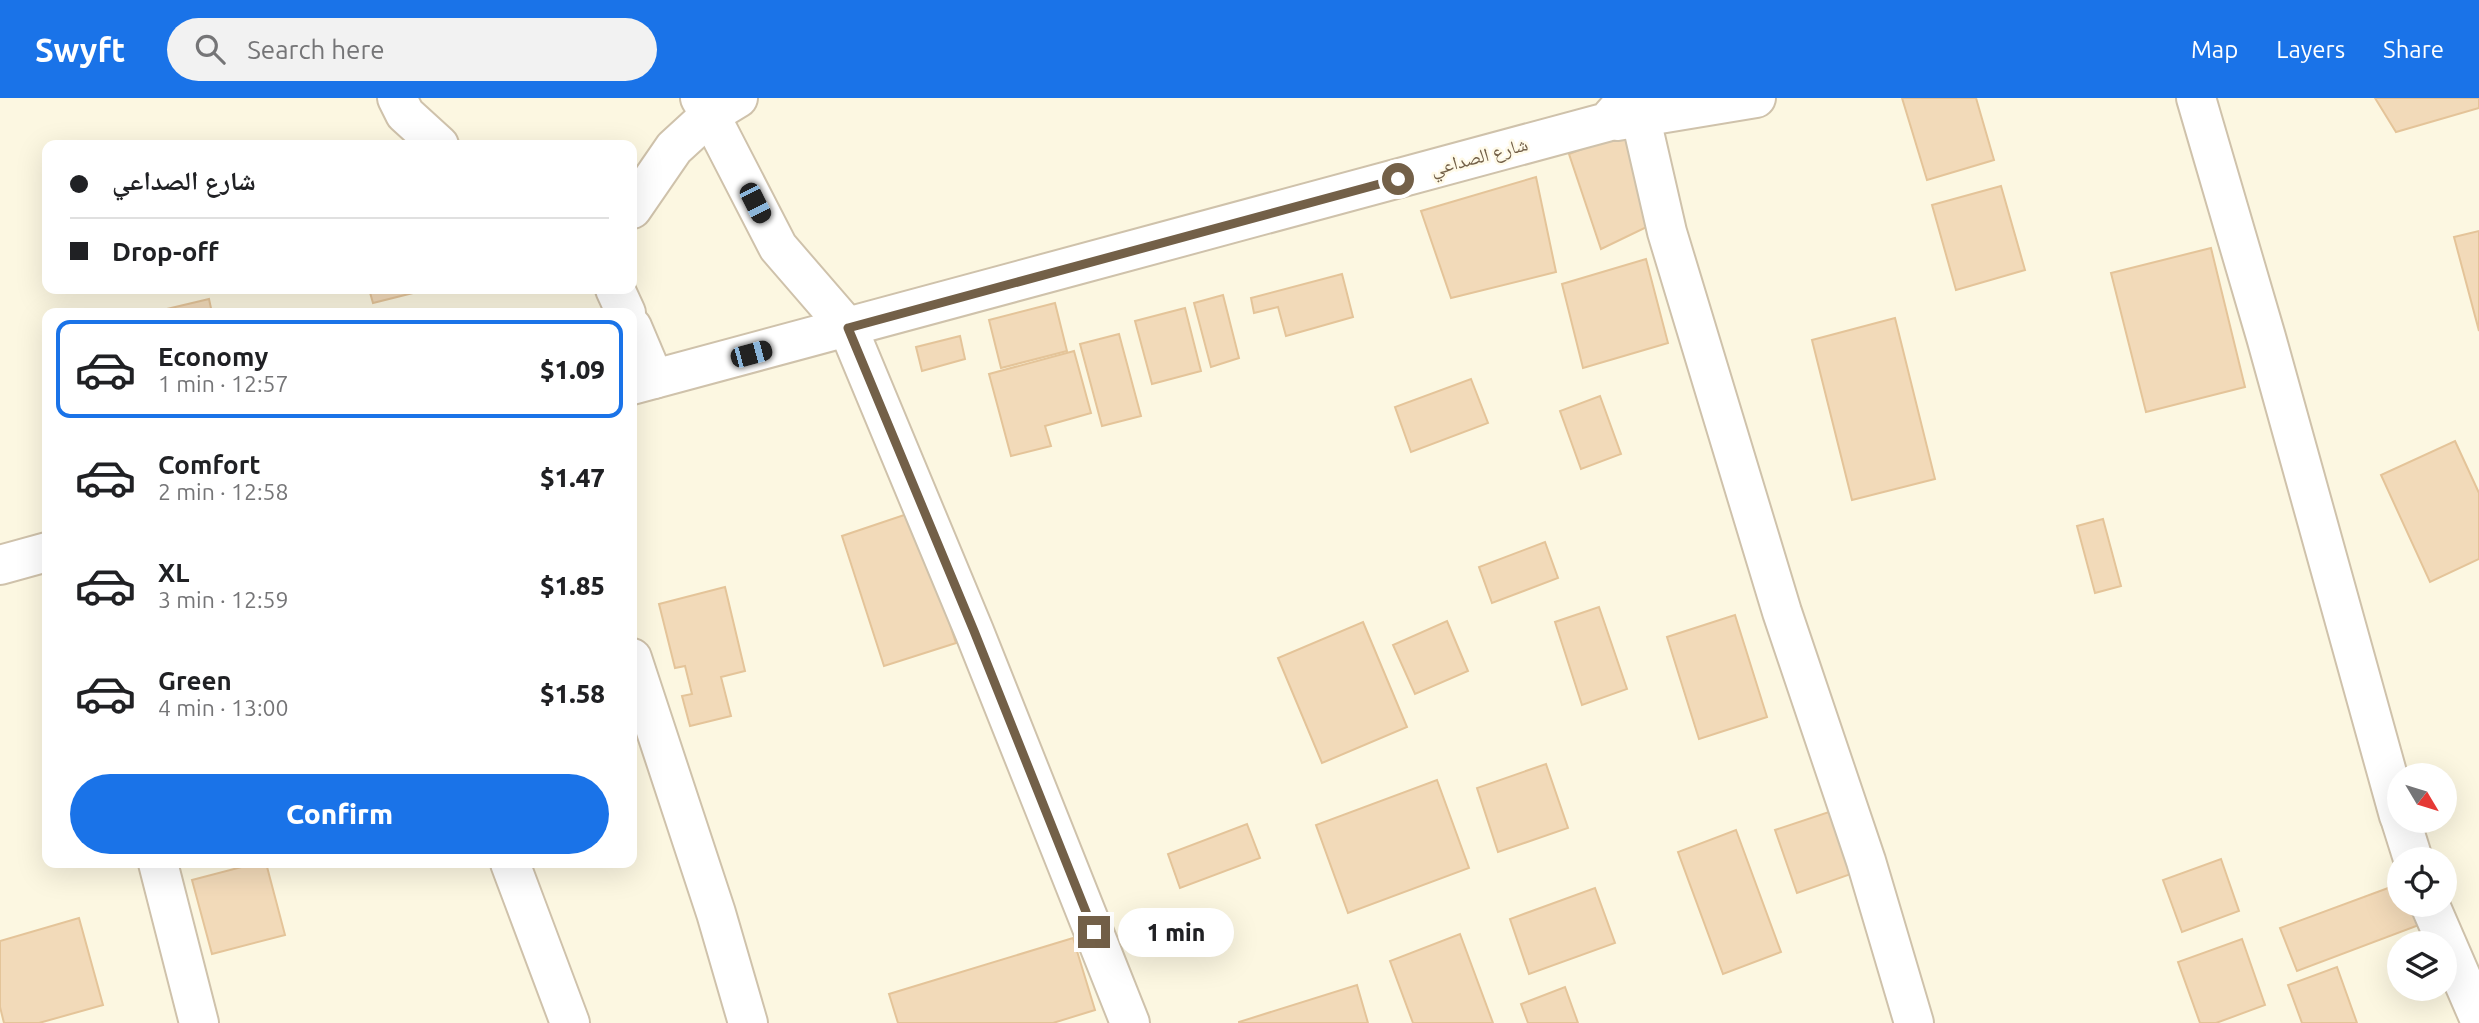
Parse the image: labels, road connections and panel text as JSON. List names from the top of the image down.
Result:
{
  "streets": {
    "street": ["شارع الصداعي"]
  },
  "north": "bottom right",
  "page": {
    "header": "Swyft",
    "search": "Search here",
    "nav": ["Map", "Layers", "Share"],
    "banner": ["شارع الصداعي", "Drop-off"],
    "list": [
      {
        "name": "Economy",
        "note": "1 min · 12:57",
        "value": "$1.09"
      },
      {
        "name": "Comfort",
        "note": "2 min · 12:58",
        "value": "$1.47"
      },
      {
        "name": "XL",
        "note": "3 min · 12:59",
        "value": "$1.85"
      },
      {
        "name": "Green",
        "note": "4 min · 13:00",
        "value": "$1.58"
      }
    ],
    "buttons": "Confirm",
    "bubble": "1 min"
  }
}
